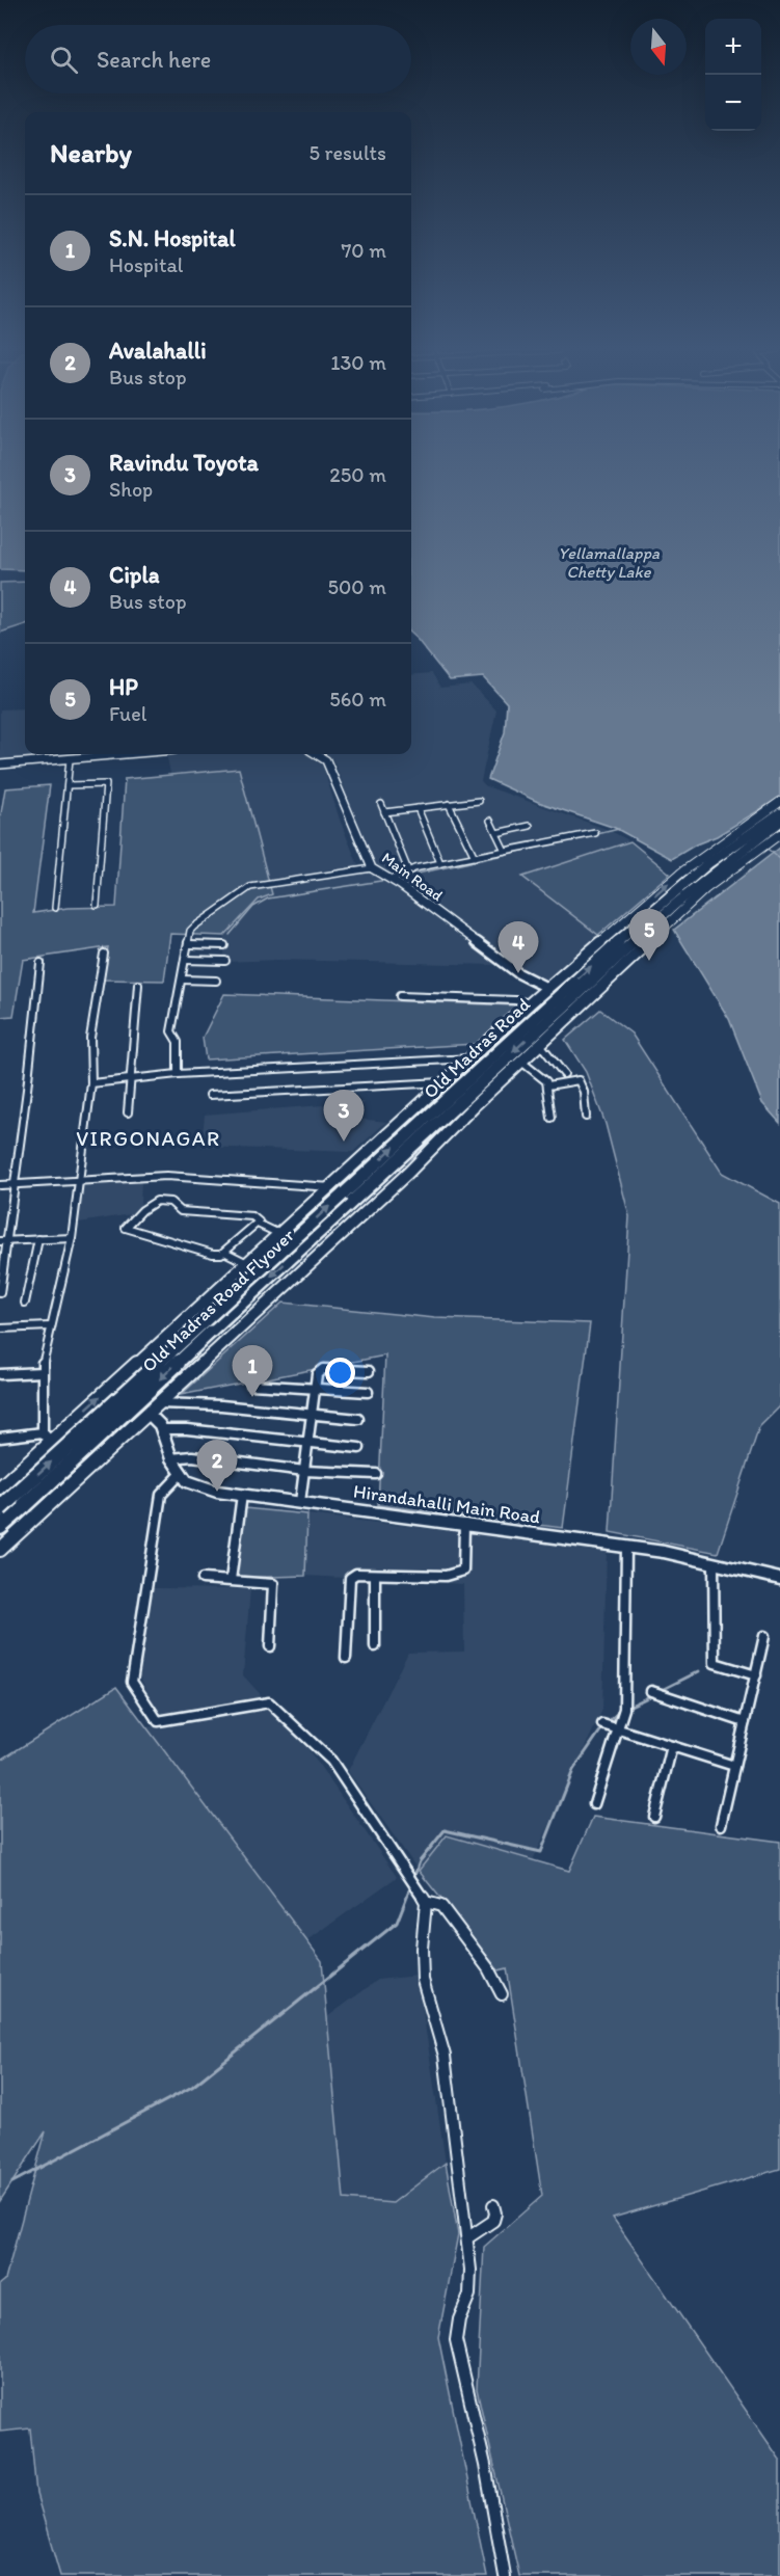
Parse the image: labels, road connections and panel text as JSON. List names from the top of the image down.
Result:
{
  "streets": {
    "highway": ["Old Madras Road", "Old Madras Road Flyover"],
    "street": ["Main Road", "Hirandahalli Main Road"]
  },
  "crossings": [
    ["Old Madras Road", "Old Madras Road Flyover"]
  ],
  "districts": ["VIRGONAGAR"],
  "water": ["Yellamallappa Chetty Lake"],
  "north": "bottom",
  "page": {
    "map_buttons": ["+", "−"],
    "search": "Search here",
    "heading": ["Nearby", "5 results"],
    "list": [
      {
        "mark": "1",
        "name": "S.N. Hospital",
        "note": "Hospital",
        "value": "70 m"
      },
      {
        "mark": "2",
        "name": "Avalahalli",
        "note": "Bus stop",
        "value": "130 m"
      },
      {
        "mark": "3",
        "name": "Ravindu Toyota",
        "note": "Shop",
        "value": "250 m"
      },
      {
        "mark": "4",
        "name": "Cipla",
        "note": "Bus stop",
        "value": "500 m"
      },
      {
        "mark": "5",
        "name": "HP",
        "note": "Fuel",
        "value": "560 m"
      }
    ],
    "pins": [
      "5",
      "4",
      "3",
      "1",
      "2"
    ]
  }
}
